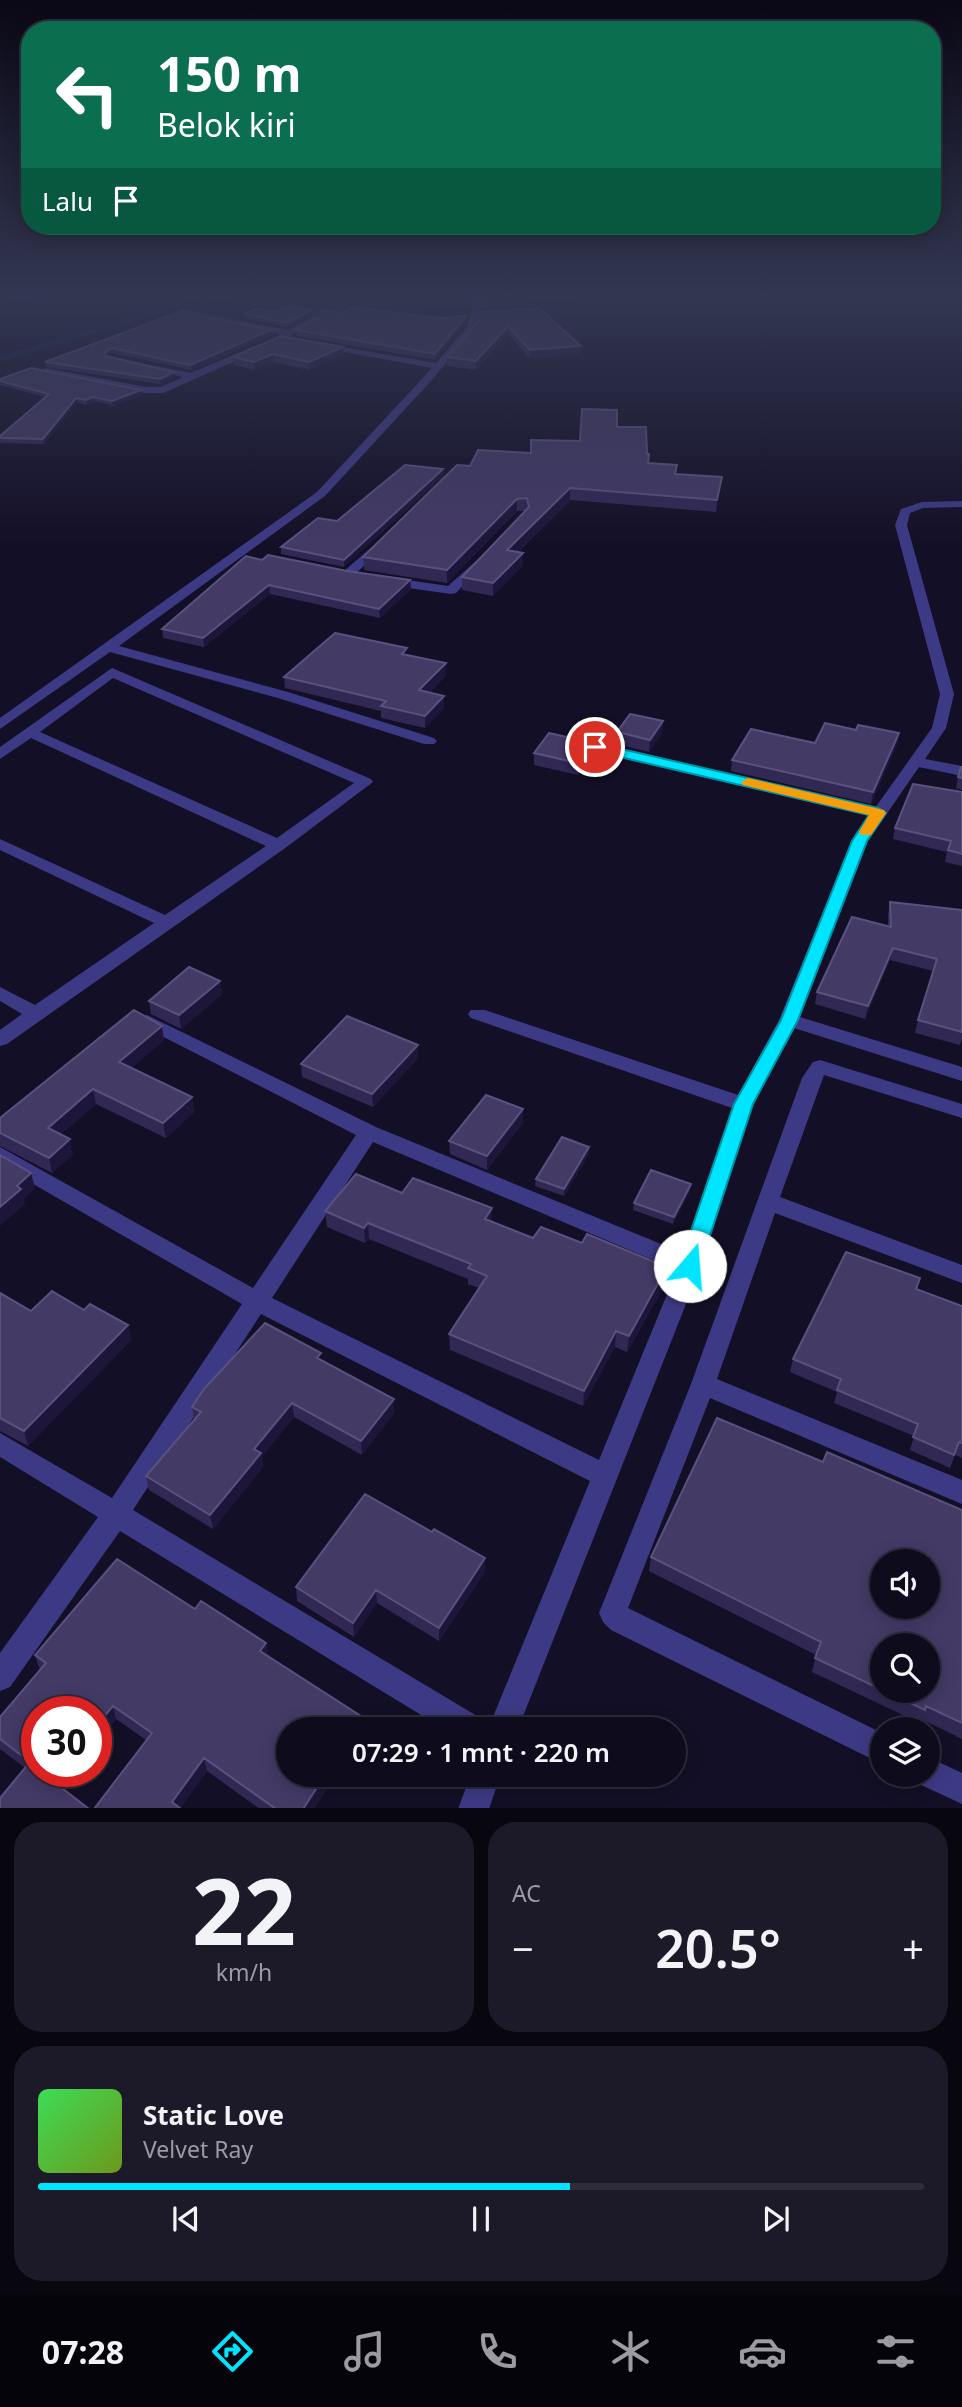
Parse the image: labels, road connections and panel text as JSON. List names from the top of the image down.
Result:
{
  "page": {
    "turn": ["150 m", "Belok kiri"],
    "then": "Lalu",
    "limit": "30",
    "trip": "07:29 · 1 mnt · 220 m",
    "tile": [
      ["22", "km/h"],
      "AC"
    ],
    "heat": ["−", "20.5°", "+"],
    "song": ["Static Love", "Velvet Ray"],
    "tabs": "07:28"
  }
}
